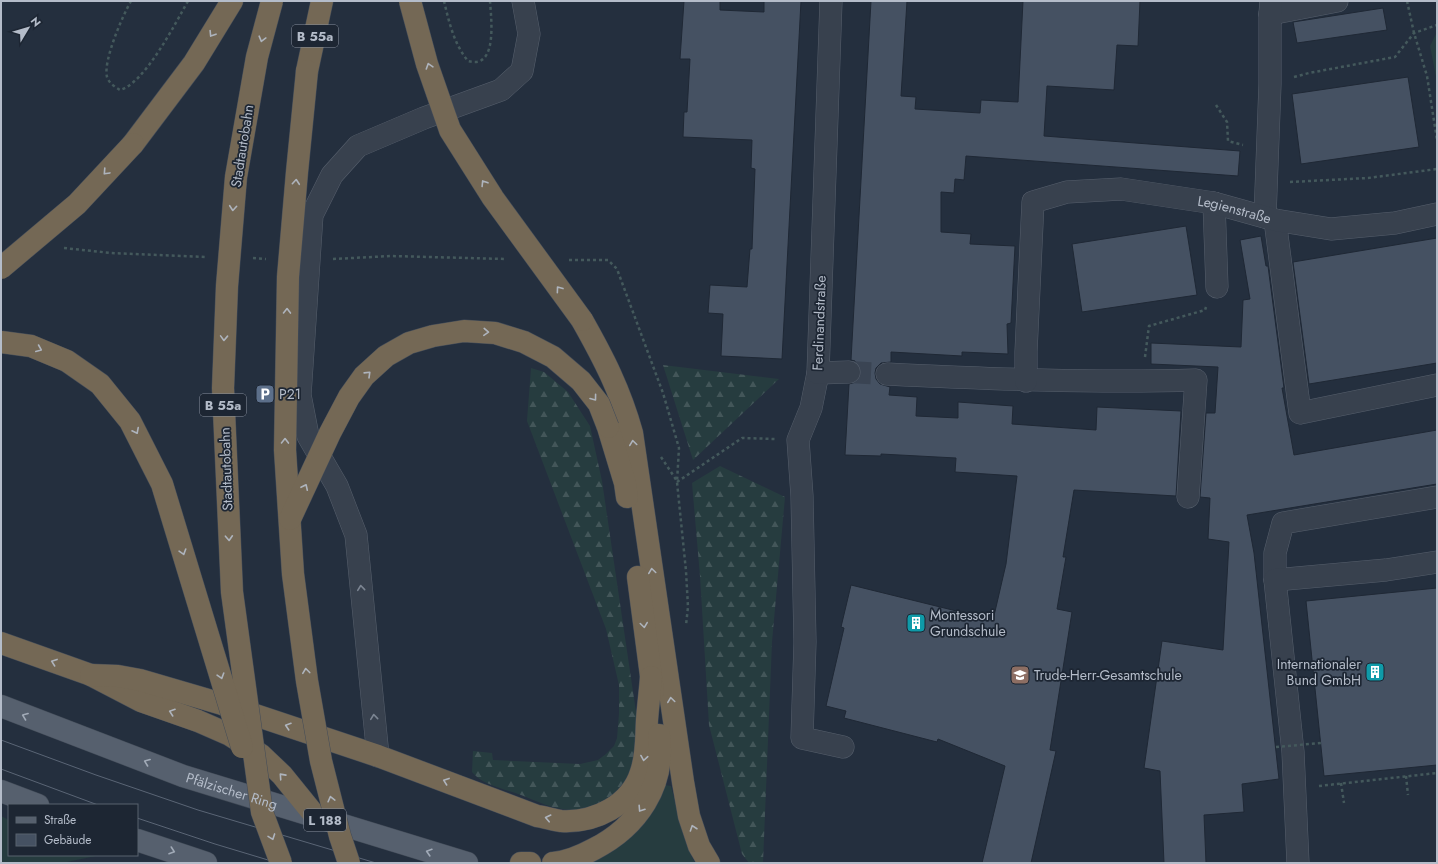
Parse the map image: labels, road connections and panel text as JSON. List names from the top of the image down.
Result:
{
  "streets": {
    "highway": ["B 55a", "Stadtautobahn"],
    "main road": ["Pfälzischer Ring", "L 188"],
    "street": ["Legienstraße", "Ferdinandstraße"]
  },
  "one_way": ["Pfälzischer Ring"],
  "places": {
    "parking": ["P21"],
    "building": ["Montessori Grundschule", "Internationaler Bund GmbH"],
    "school or university": ["Trude-Herr-Gesamtschule"]
  },
  "legend": ["Straße", "Gebäude"],
  "north": "top right"
}
